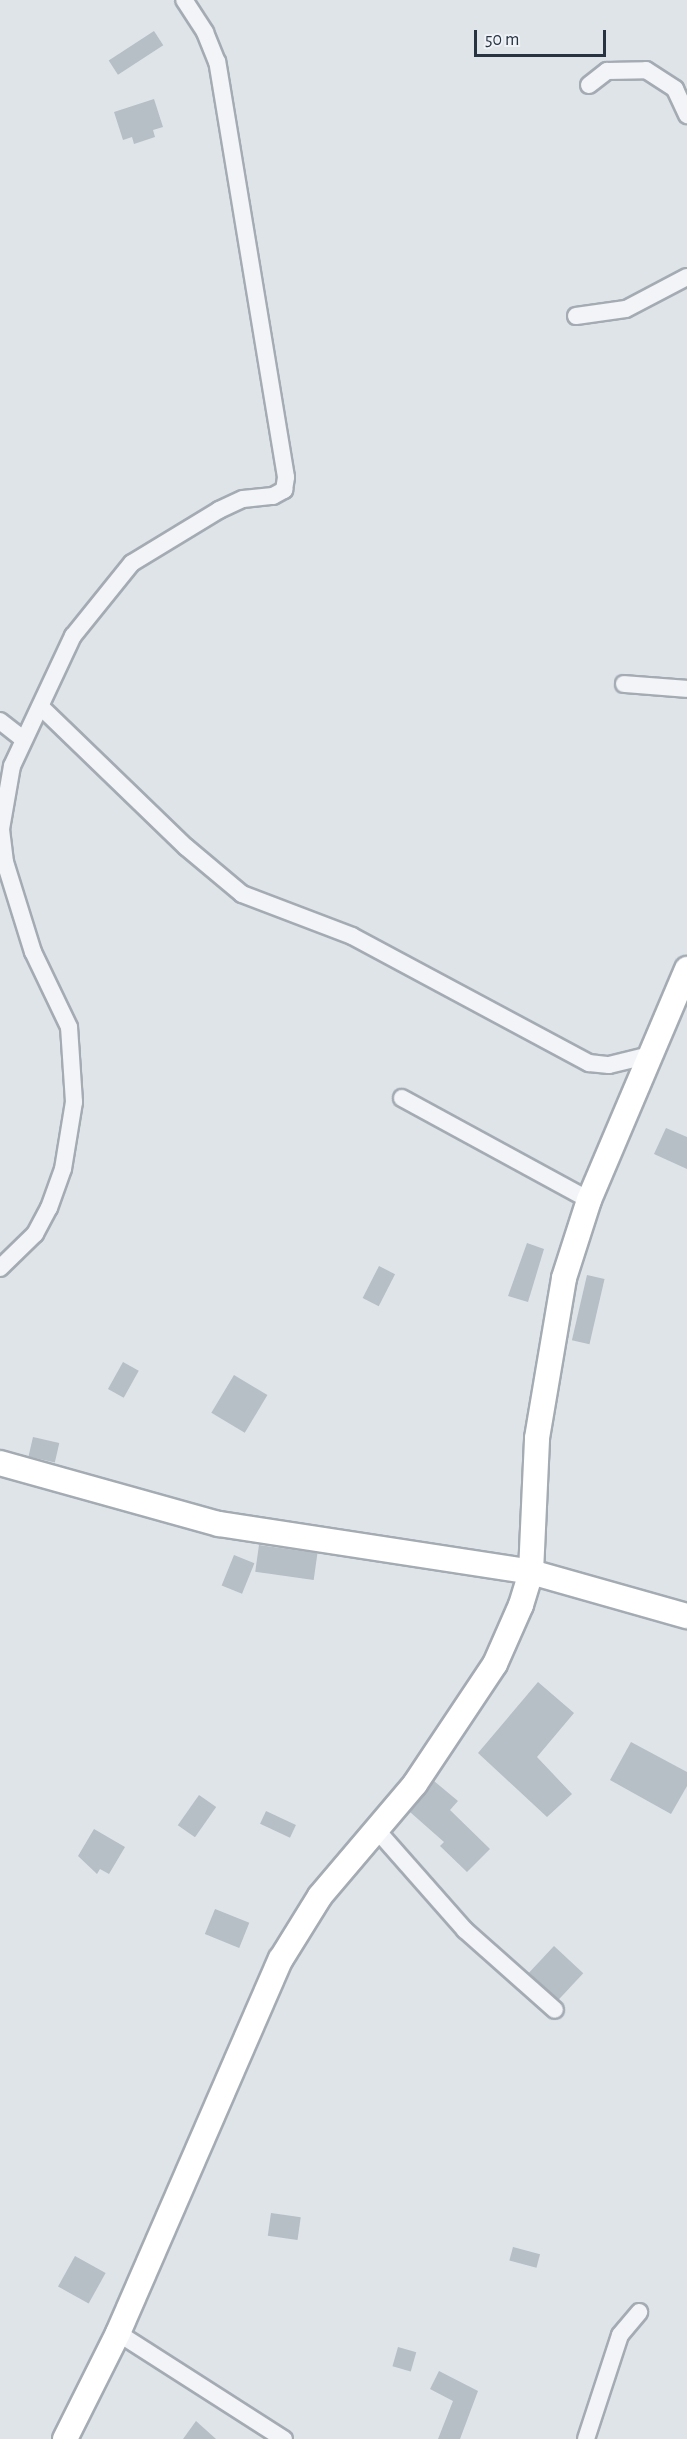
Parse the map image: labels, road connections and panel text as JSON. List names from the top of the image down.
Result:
{
  "scale_bar": "50 m"
}
